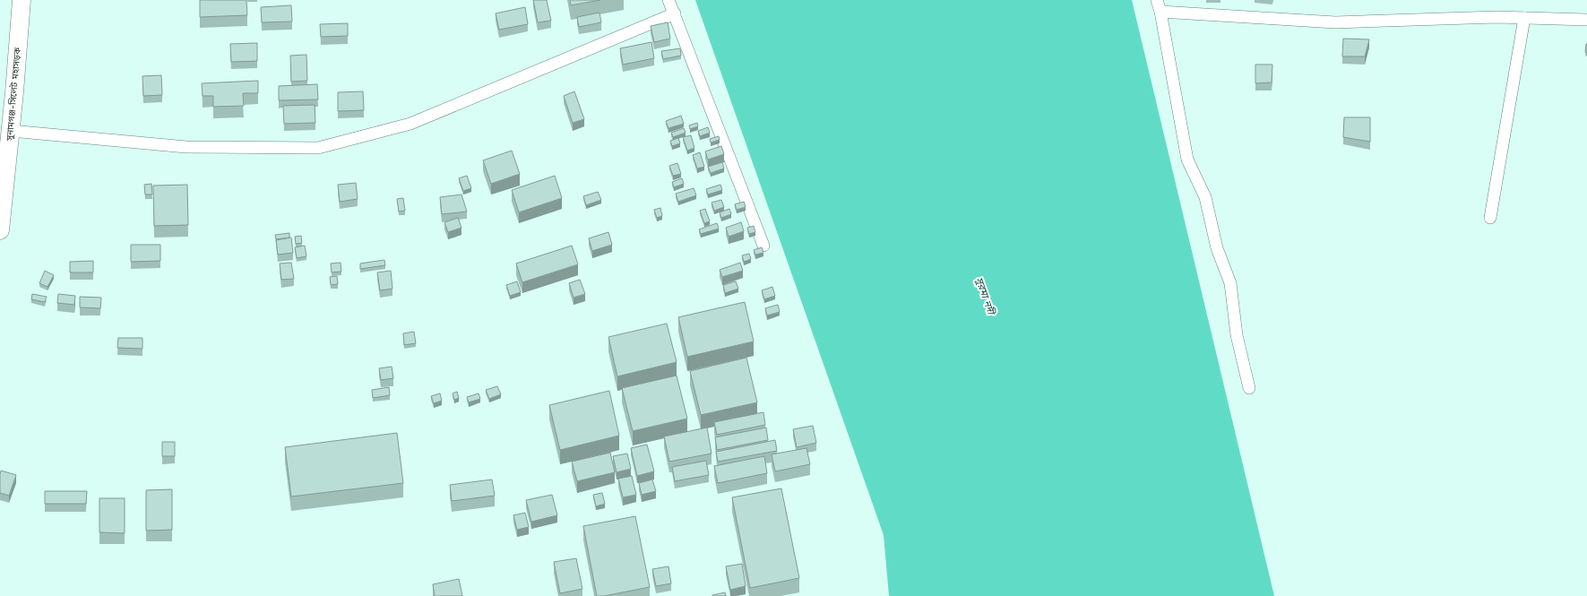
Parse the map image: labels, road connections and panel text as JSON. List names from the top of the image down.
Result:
{
  "streets": {
    "main road": ["সুনামগঞ্জ-সিলেট মহাসড়ক"]
  },
  "water": ["সুরমা নদী"]
}
